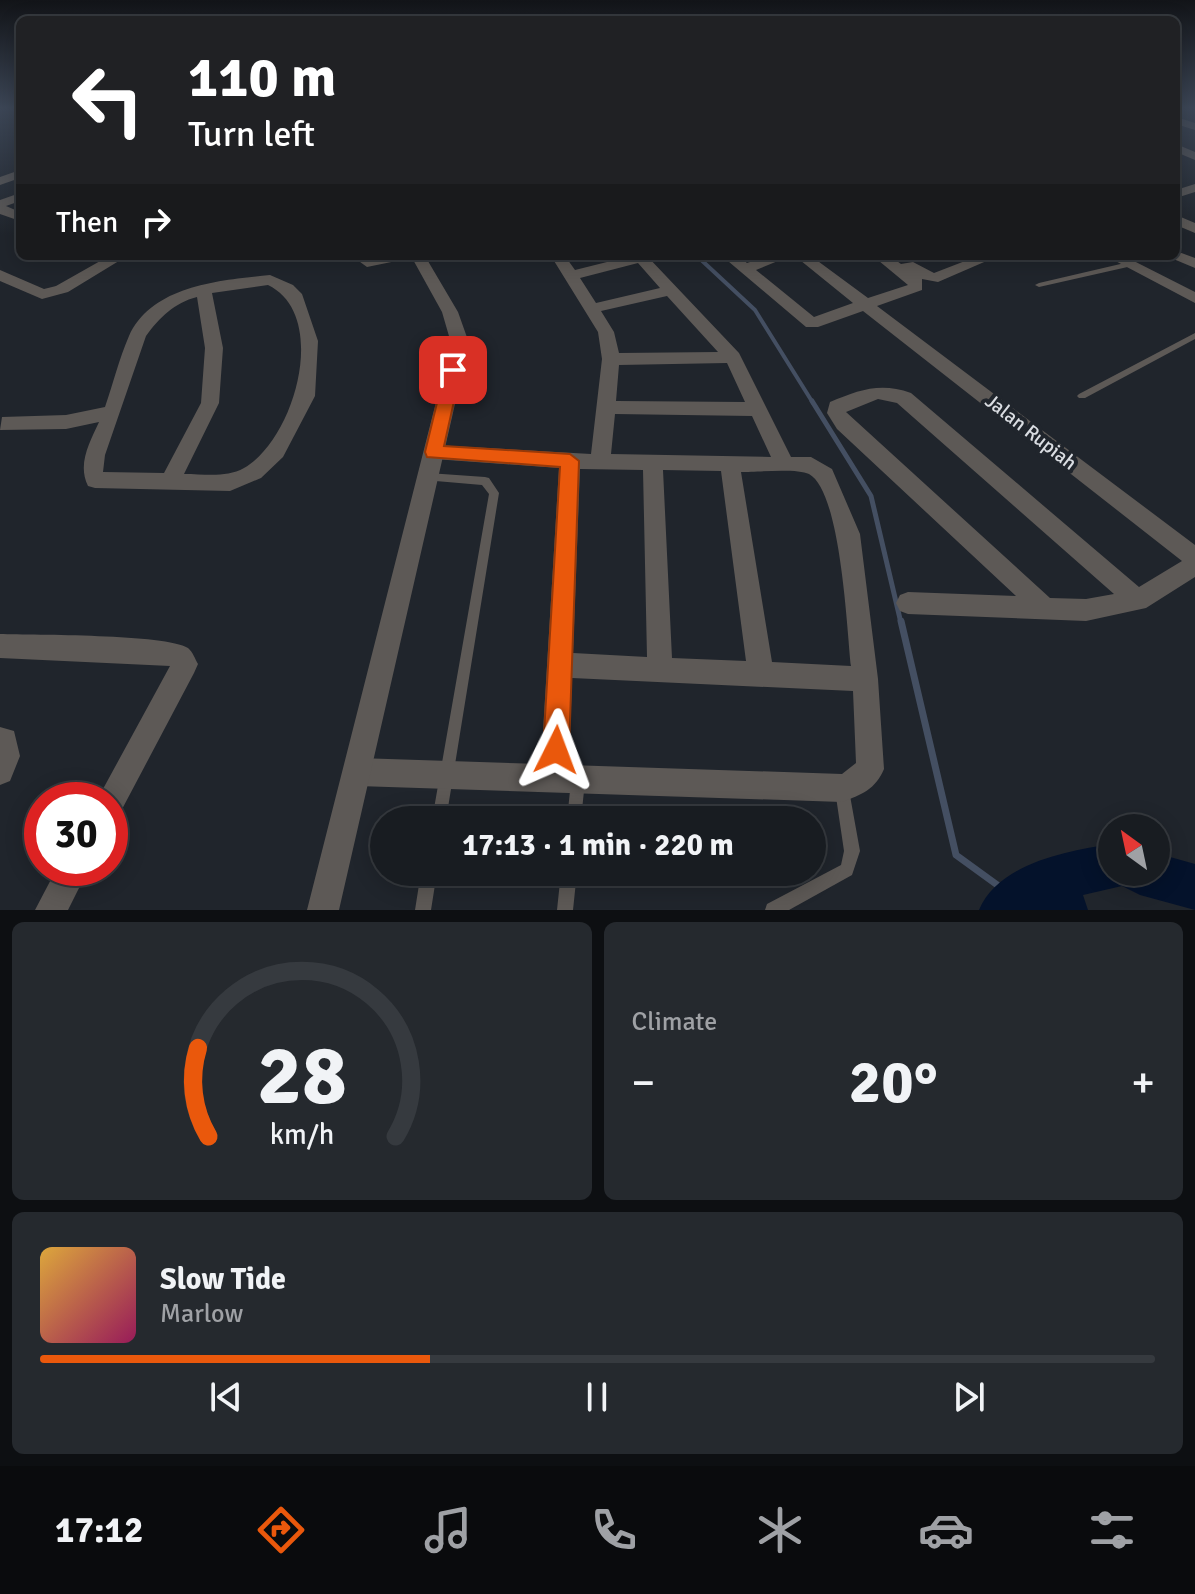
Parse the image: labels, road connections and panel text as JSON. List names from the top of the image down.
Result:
{
  "streets": {
    "street": ["Jalan Rupiah"]
  },
  "north": "top left",
  "page": {
    "turn": ["110 m", "Turn left"],
    "then": "Then",
    "limit": "30",
    "trip": "17:13 · 1 min · 220 m",
    "tile": "Climate",
    "heat": ["−", "20°", "+"],
    "song": ["Slow Tide", "Marlow"],
    "tabs": "17:12",
    "gauge": ["28", "km/h"]
  }
}
